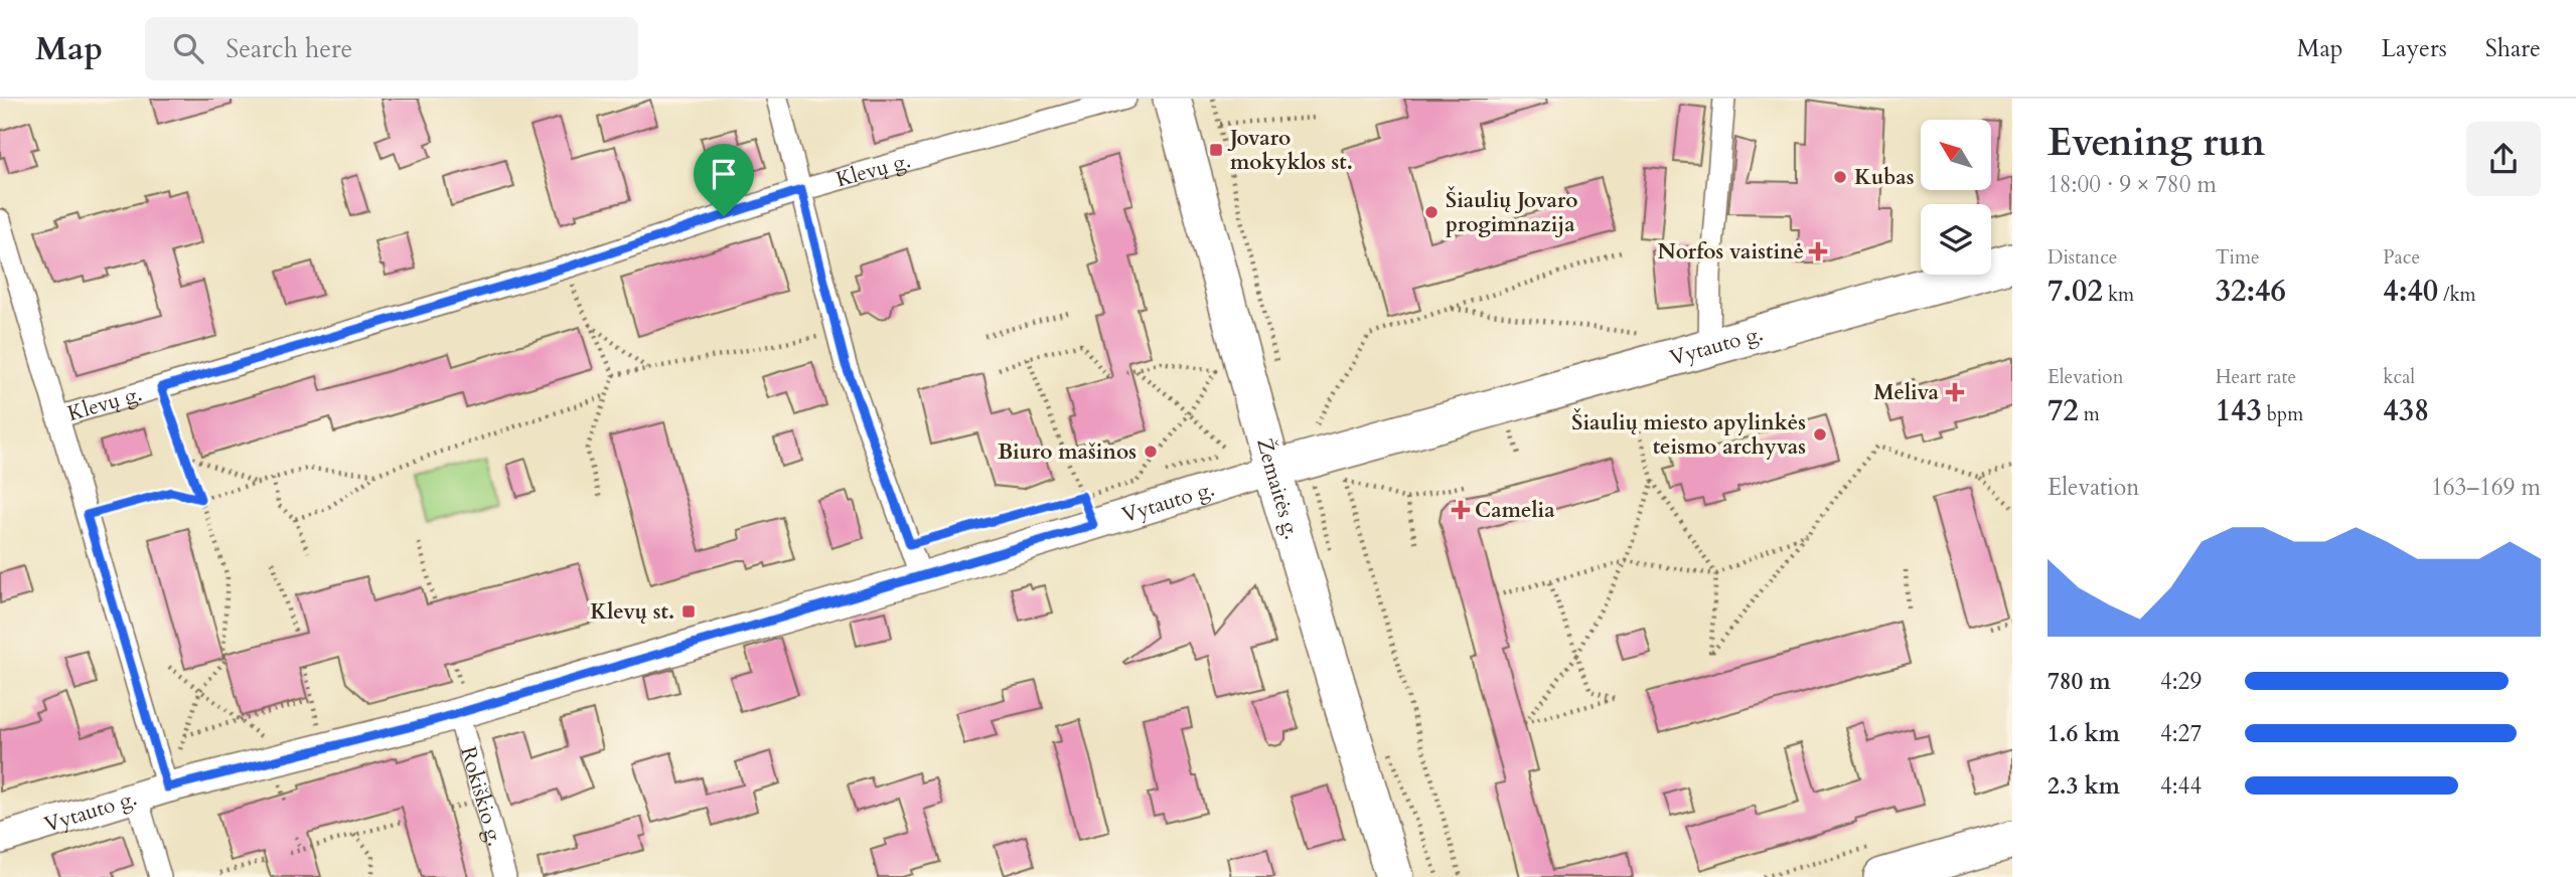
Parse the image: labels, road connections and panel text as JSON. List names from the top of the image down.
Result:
{
  "streets": {
    "highway": ["Vytauto g.", "Žemaitės g."],
    "street": ["Klevų g.", "Rokiškio g."]
  },
  "crossings": [
    ["Vytauto g.", "Žemaitės g."],
    ["Vytauto g.", "Rokiškio g."]
  ],
  "places": {
    "transit": ["Jovaro mokyklos st.", "Klevų st."],
    "other": [
      "Kubas",
      "Šiaulių Jovaro progimnazija",
      "Šiaulių miesto apylinkės teismo archyvas",
      "Biuro mašinos"
    ],
    "health": ["Norfos vaistinė", "Meliva", "Camelia"]
  },
  "north": "top left",
  "page": {
    "header": "Map",
    "search": "Search here",
    "nav": ["Map", "Layers", "Share"],
    "heading": ["Evening run", "18:00 · 9 × 780 m"],
    "stats": [
      ["Distance", "7.02 km"],
      ["Time", "32:46"],
      ["Pace", "4:40 /km"],
      ["Elevation", "72 m"],
      ["Heart rate", "143 bpm"],
      ["kcal", "438"]
    ],
    "chart": ["Elevation", "163–169 m"],
    "list": [
      {
        "name": "780 m",
        "note": "4:29"
      },
      {
        "name": "1.6 km",
        "note": "4:27"
      },
      {
        "name": "2.3 km",
        "note": "4:44"
      }
    ]
  }
}
